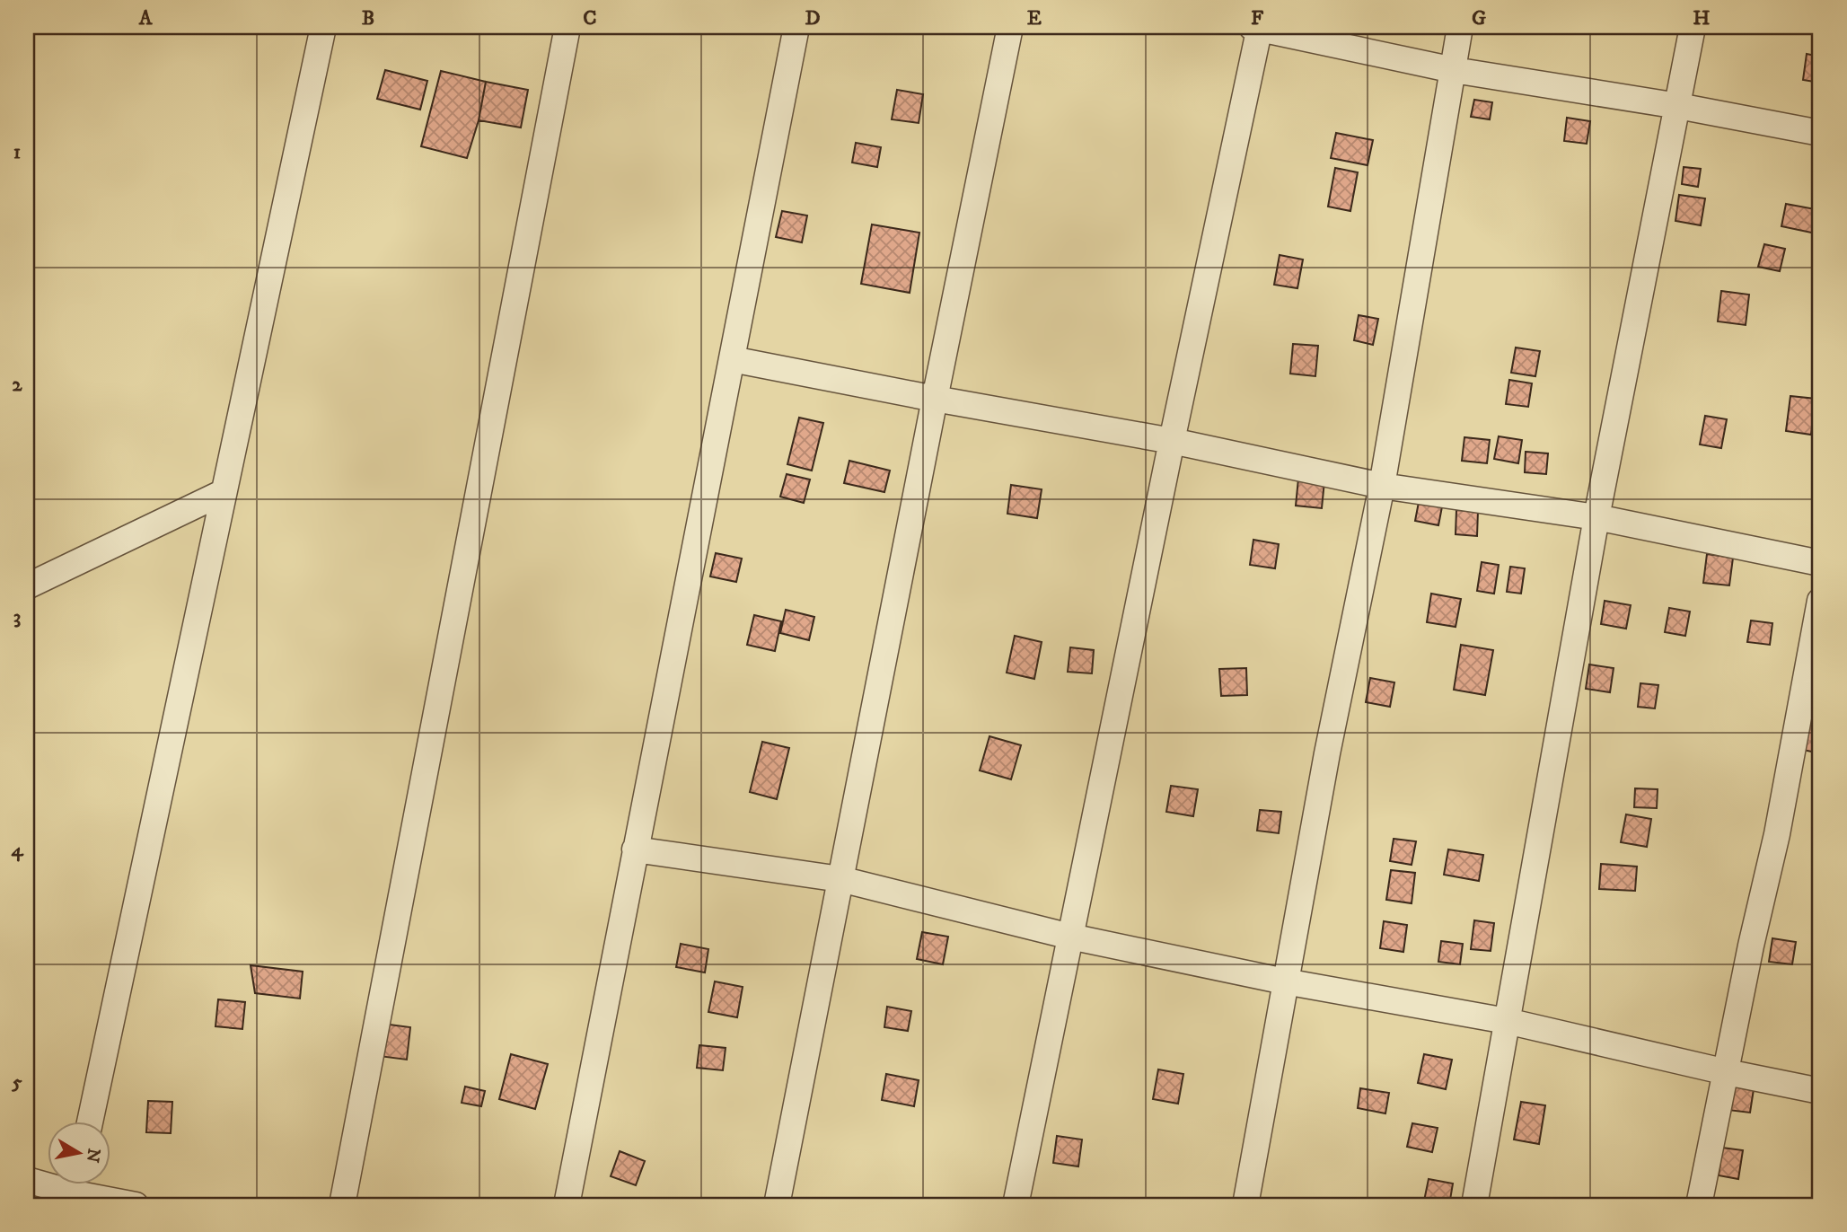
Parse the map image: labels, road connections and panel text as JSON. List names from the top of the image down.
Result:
{
  "north": "right",
  "grid": {
    "columns": [
      "A",
      "B",
      "C",
      "D",
      "E",
      "F",
      "G",
      "H"
    ],
    "rows": [
      "1",
      "2",
      "3",
      "4",
      "5"
    ]
  }
}
